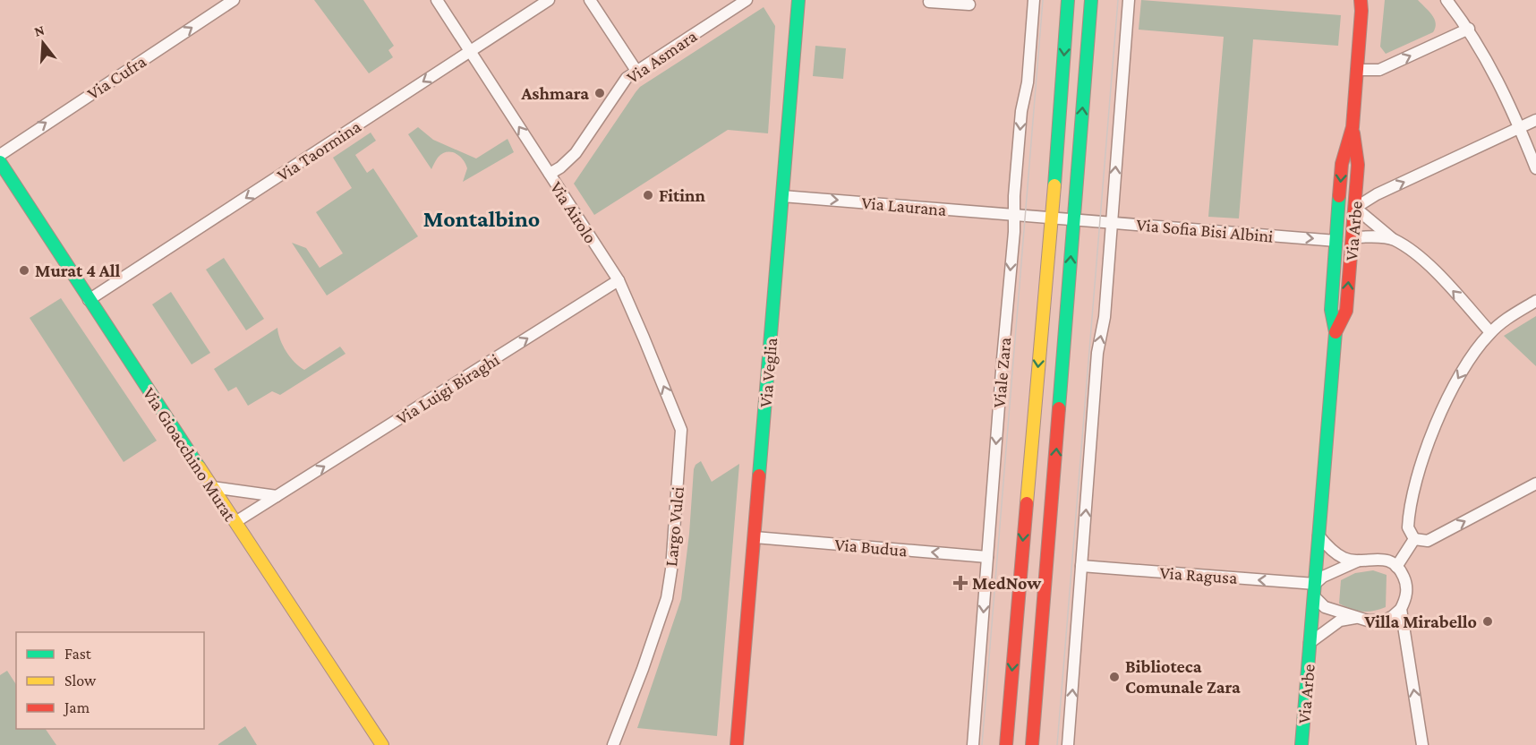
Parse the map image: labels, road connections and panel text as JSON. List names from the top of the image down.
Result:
{
  "streets": {
    "main road": [
      "Via Arbe",
      "Via Veglia",
      "Viale Zara",
      "Via Gioacchino Murat"
    ],
    "street": [
      "Via Asmara",
      "Via Cufra",
      "Via Taormina",
      "Via Laurana",
      "Via Airolo",
      "Via Sofia Bisi Albini",
      "Via Luigi Biraghi",
      "Largo Vulci",
      "Via Budua",
      "Via Ragusa"
    ]
  },
  "crossings": [
    ["Via Asmara", "Via Airolo"],
    ["Via Taormina", "Via Airolo"],
    ["Via Taormina", "Via Gioacchino Murat"],
    ["Via Laurana", "Via Veglia"],
    ["Via Laurana", "Viale Zara"],
    ["Via Airolo", "Via Luigi Biraghi"],
    ["Via Airolo", "Largo Vulci"],
    ["Via Sofia Bisi Albini", "Via Arbe"],
    ["Via Sofia Bisi Albini", "Viale Zara"],
    ["Via Arbe", "Via Ragusa"],
    ["Via Veglia", "Via Budua"],
    ["Viale Zara", "Via Budua"],
    ["Via Luigi Biraghi", "Via Gioacchino Murat"]
  ],
  "one_way": [
    "Via Cufra",
    "Via Taormina",
    "Via Laurana",
    "Via Airolo",
    "Via Sofia Bisi Albini",
    "Via Luigi Biraghi",
    "Via Budua",
    "Via Ragusa"
  ],
  "districts": ["Montalbino"],
  "places": {
    "other": [
      "Ashmara",
      "Fitinn",
      "Murat 4 All",
      "Villa Mirabello",
      "Biblioteca Comunale Zara"
    ],
    "health": ["MedNow"]
  },
  "legend": ["Fast", "Slow", "Jam"],
  "north": "top"
}
